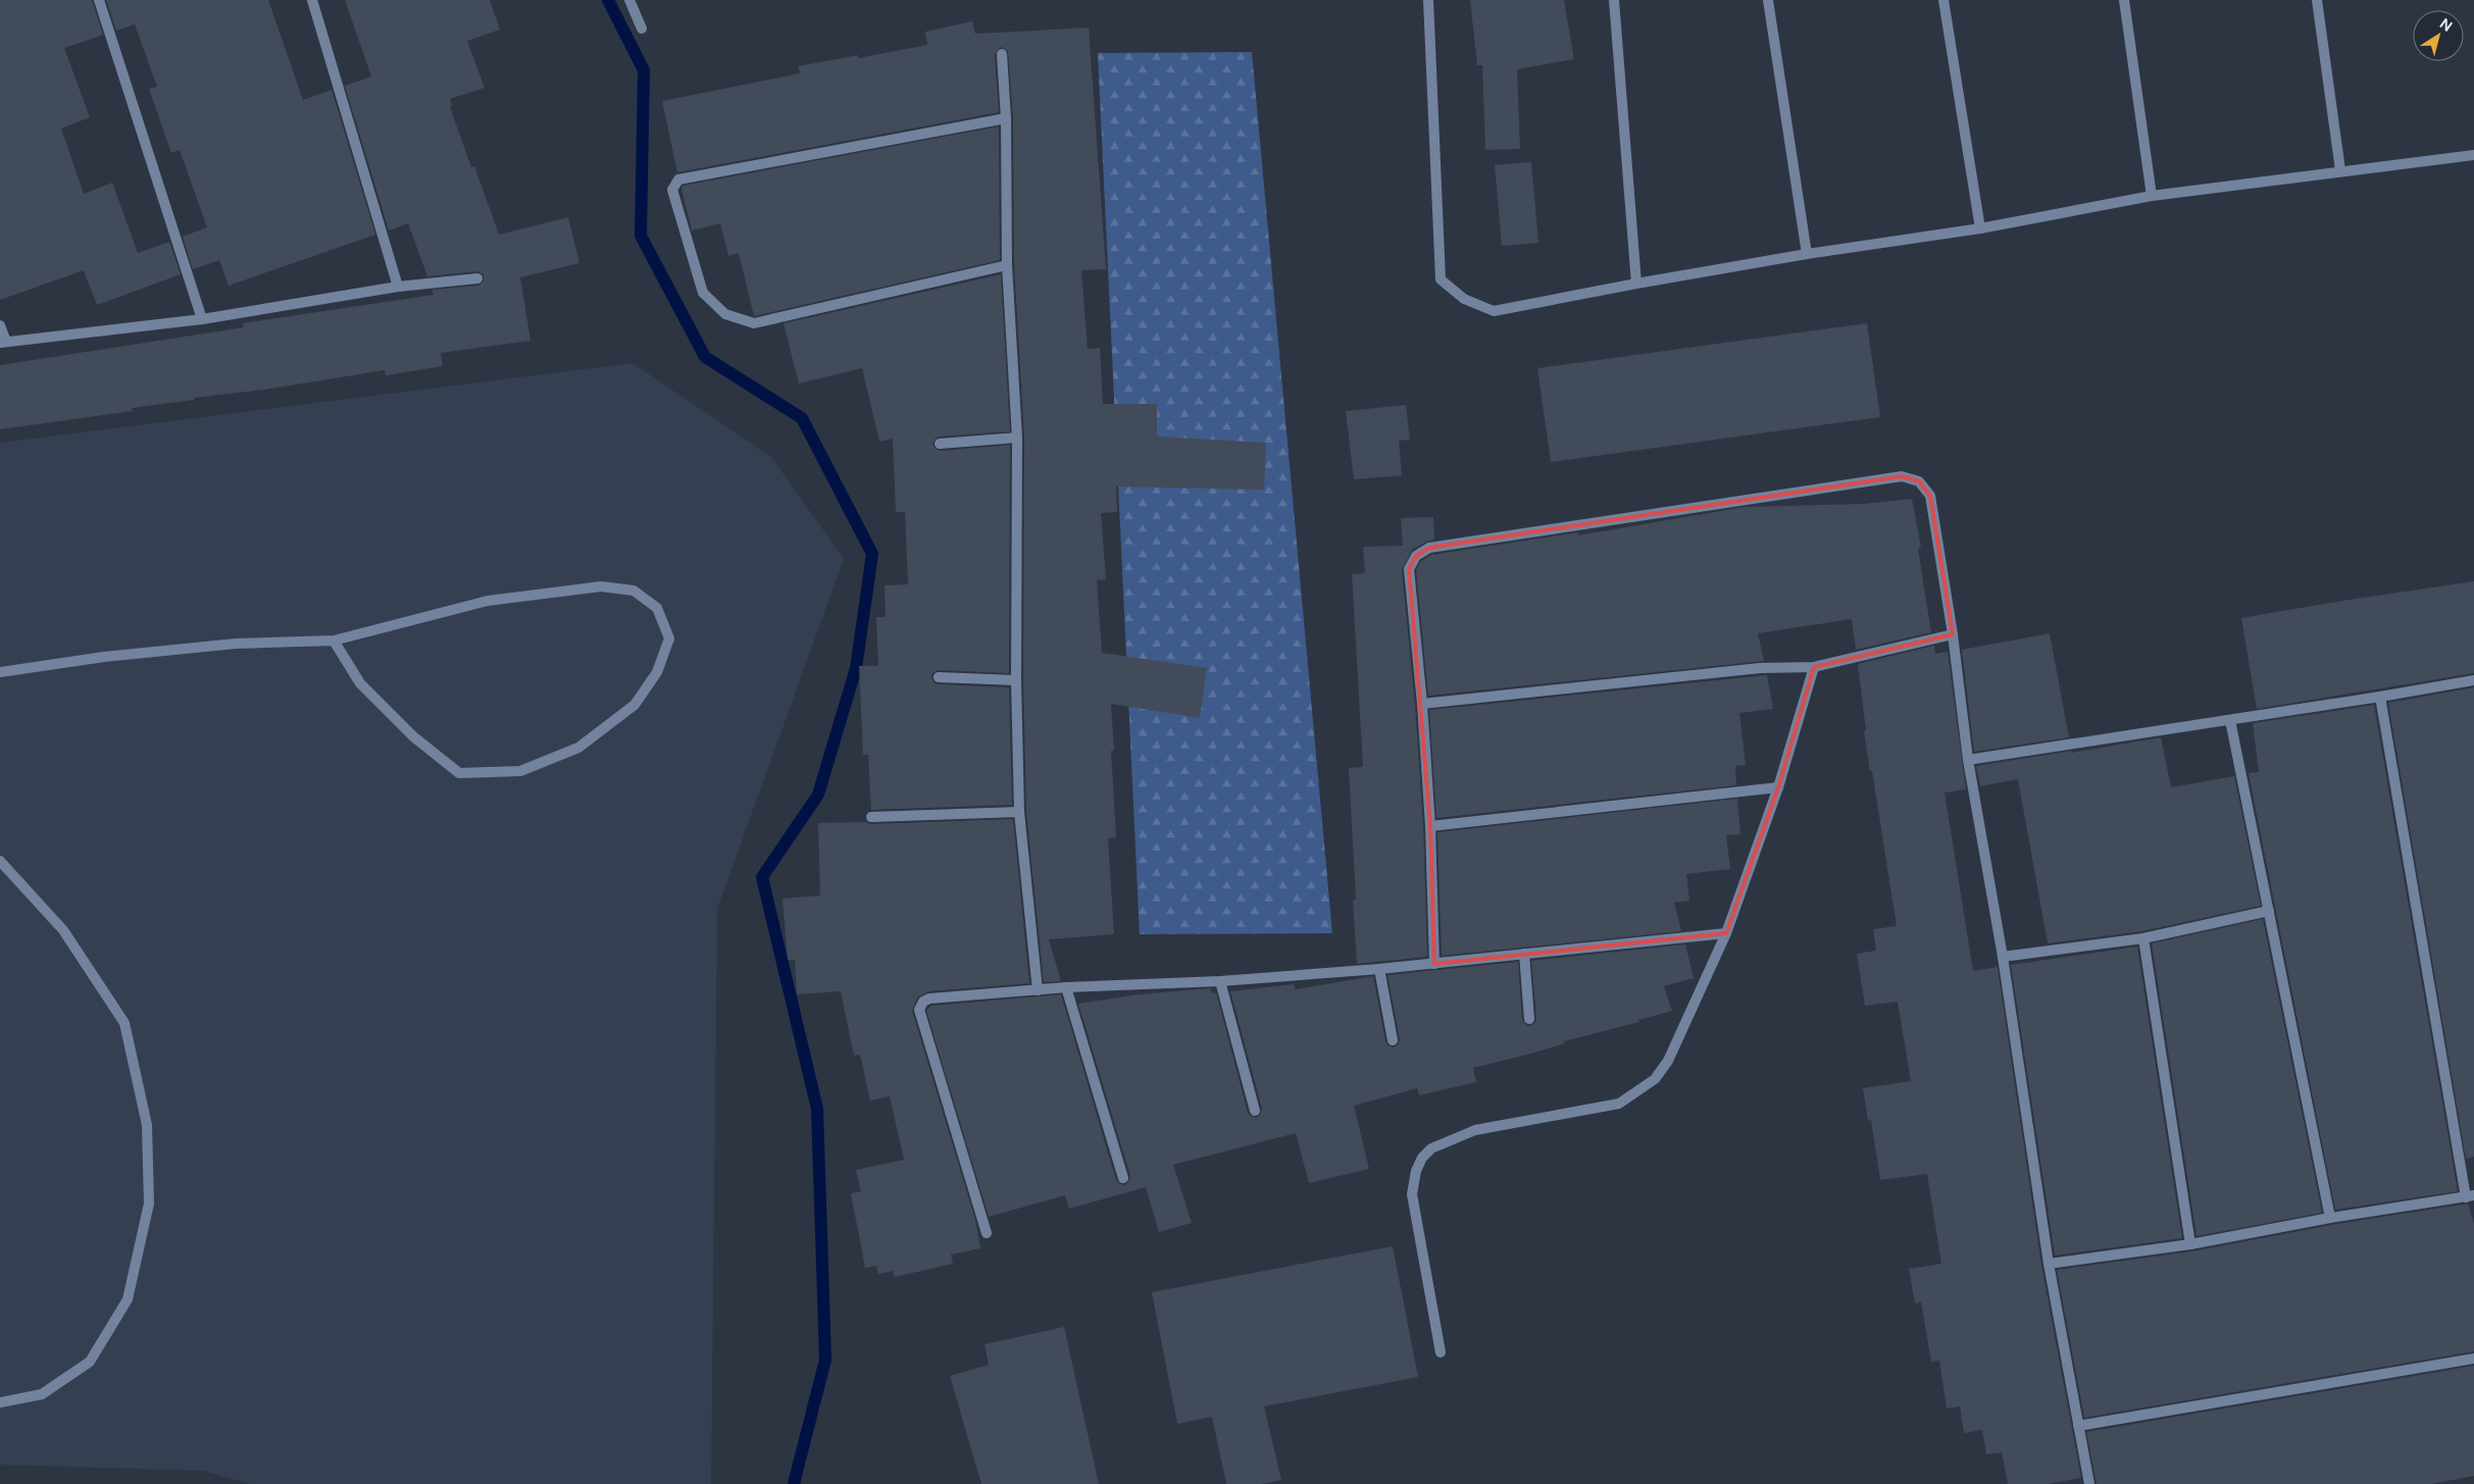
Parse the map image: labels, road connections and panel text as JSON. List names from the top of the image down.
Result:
{
  "north": "top right"
}
